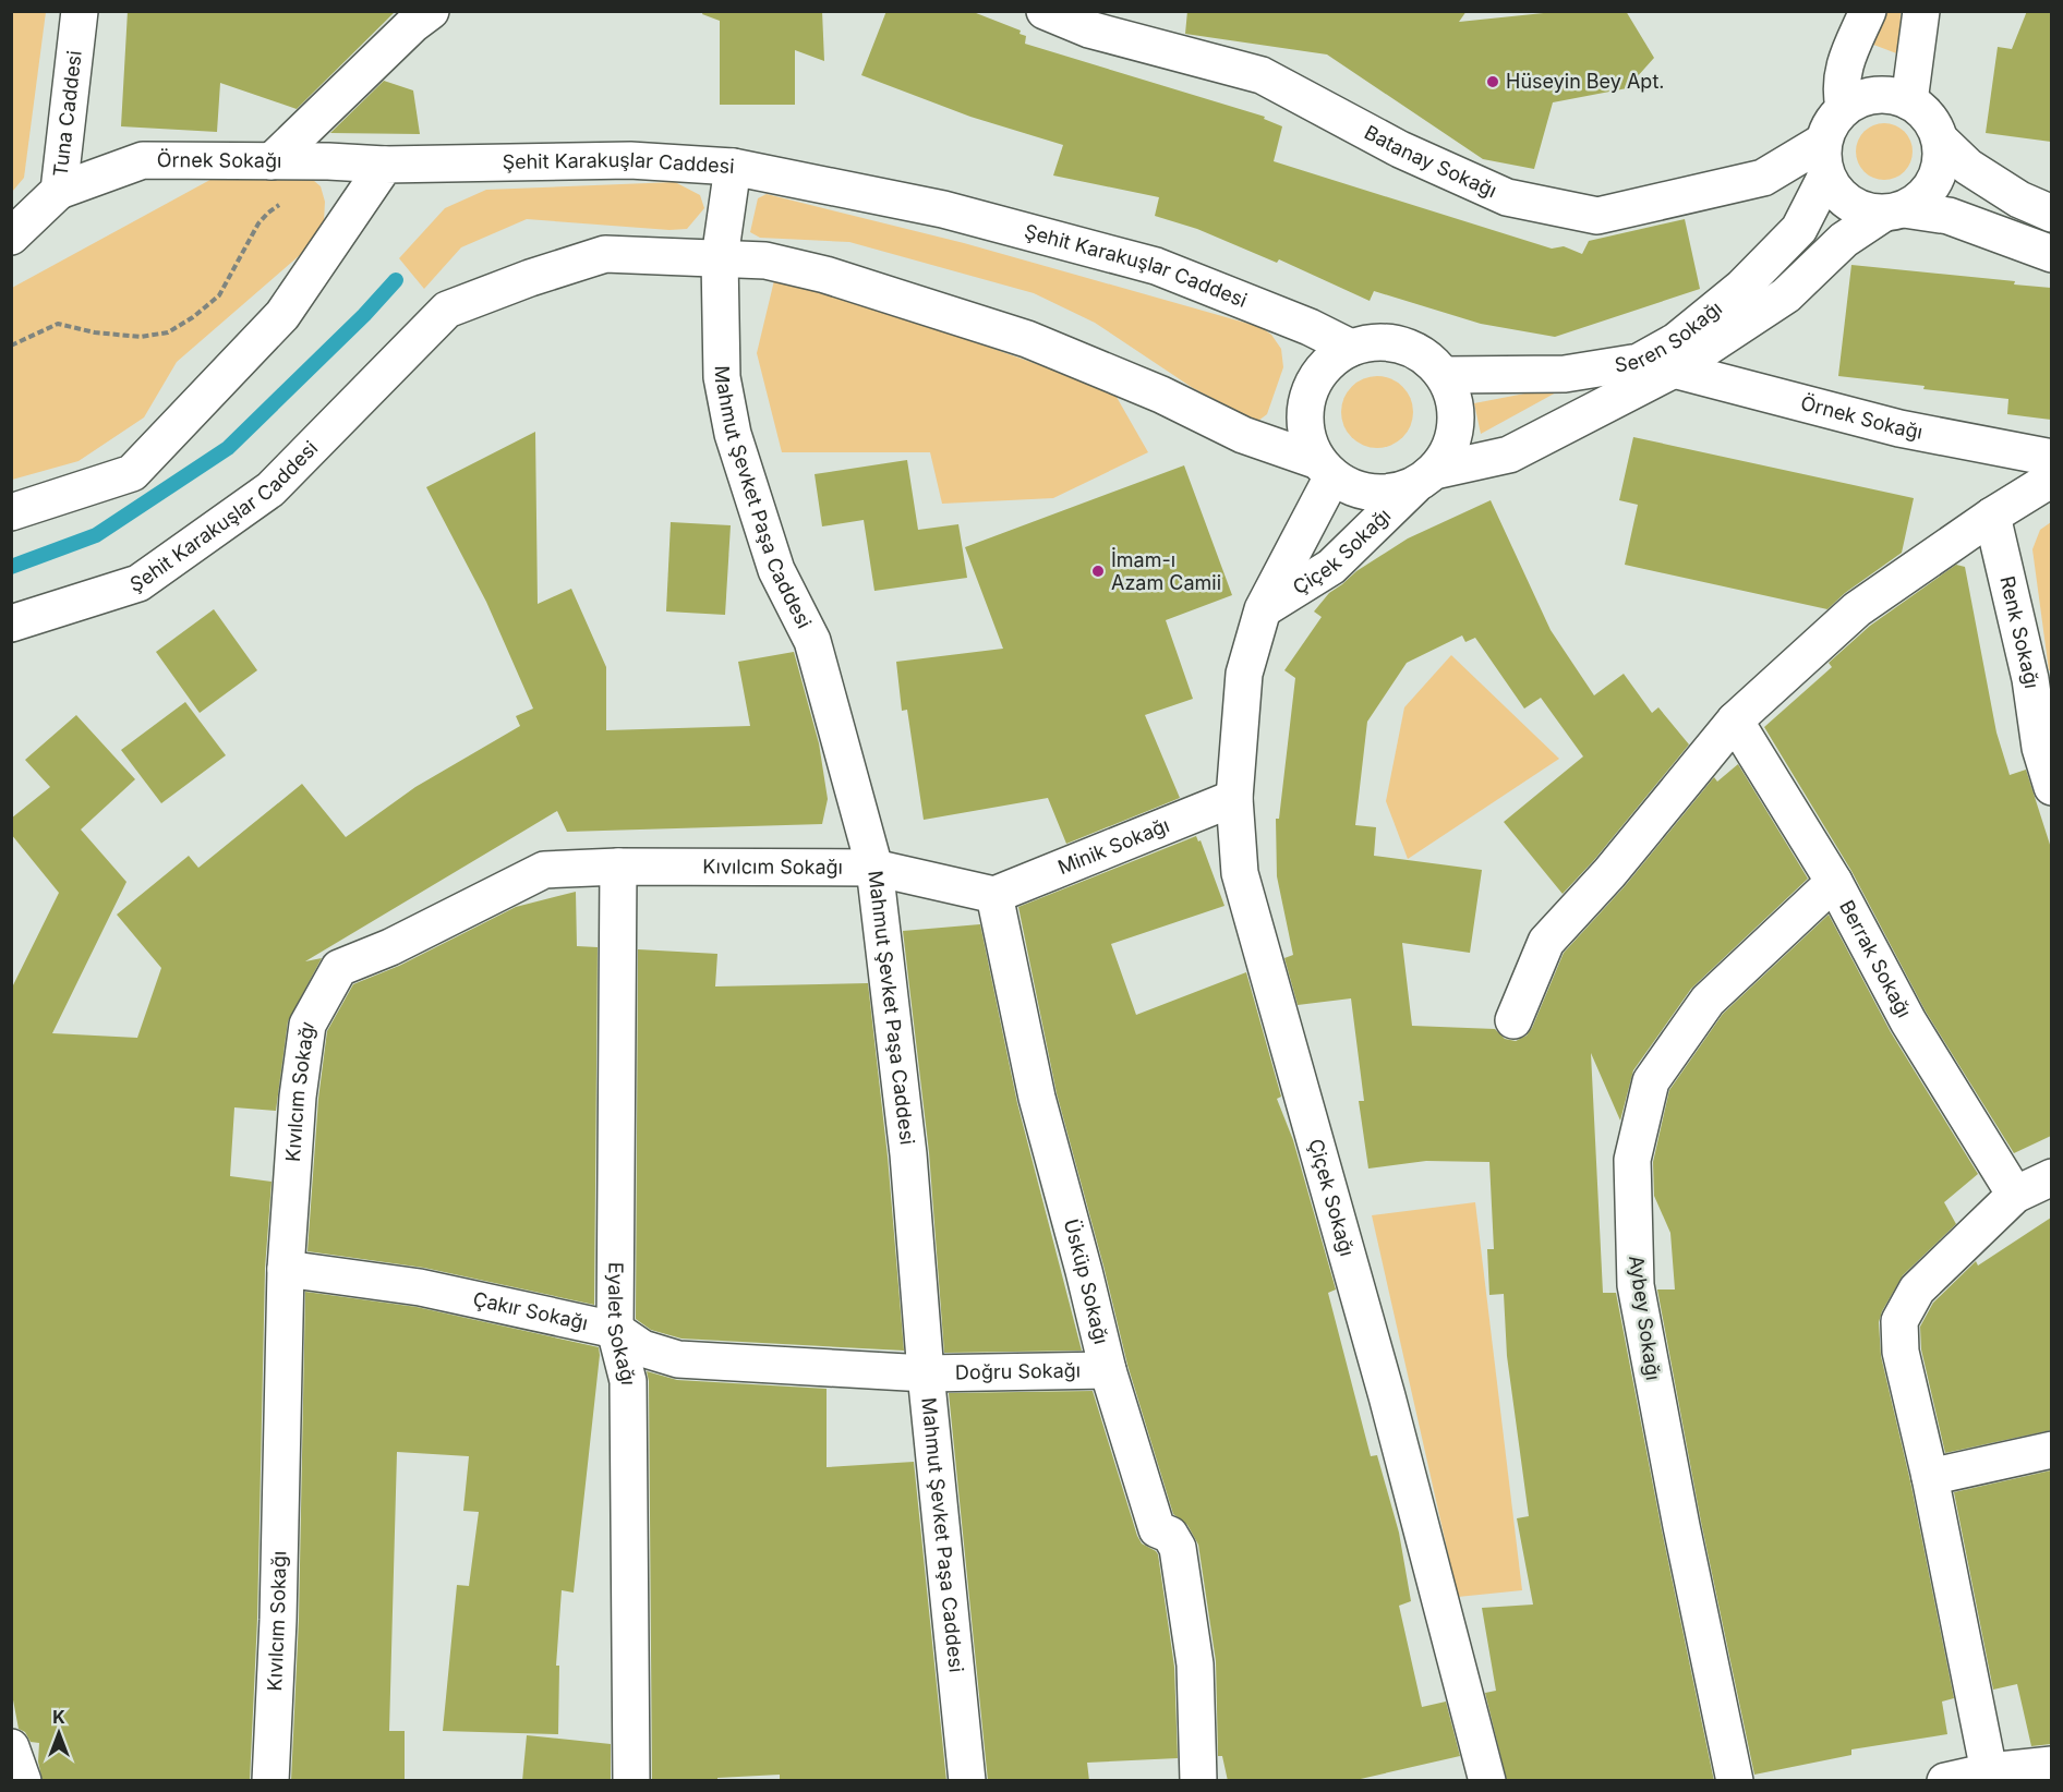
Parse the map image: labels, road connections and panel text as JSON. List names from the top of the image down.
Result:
{
  "streets": {
    "street": [
      "Tuna Caddesi",
      "Örnek Sokağı",
      "Batanay Sokağı",
      "Şehit Karakuşlar Caddesi",
      "Seren Sokağı",
      "Mahmut Şevket Paşa Caddesi",
      "Çiçek Sokağı",
      "Renk Sokağı",
      "Minik Sokağı",
      "Kıvılcım Sokağı",
      "Berrak Sokağı",
      "Üsküp Sokağı",
      "Çakır Sokağı",
      "Aybey Sokağı",
      "Eyalet Sokağı",
      "Doğru Sokağı"
    ]
  },
  "crossings": [
    ["Tuna Caddesi", "Örnek Sokağı"],
    ["Örnek Sokağı", "Şehit Karakuşlar Caddesi"],
    ["Batanay Sokağı", "Seren Sokağı"],
    ["Şehit Karakuşlar Caddesi", "Seren Sokağı"],
    ["Şehit Karakuşlar Caddesi", "Mahmut Şevket Paşa Caddesi"],
    ["Şehit Karakuşlar Caddesi", "Çiçek Sokağı"],
    ["Seren Sokağı", "Çiçek Sokağı"],
    ["Mahmut Şevket Paşa Caddesi", "Kıvılcım Sokağı"],
    ["Mahmut Şevket Paşa Caddesi", "Çakır Sokağı"],
    ["Mahmut Şevket Paşa Caddesi", "Doğru Sokağı"],
    ["Çiçek Sokağı", "Minik Sokağı"],
    ["Minik Sokağı", "Üsküp Sokağı"],
    ["Kıvılcım Sokağı", "Çakır Sokağı"],
    ["Kıvılcım Sokağı", "Eyalet Sokağı"],
    ["Berrak Sokağı", "Aybey Sokağı"],
    ["Üsküp Sokağı", "Doğru Sokağı"],
    ["Çakır Sokağı", "Eyalet Sokağı"],
    ["Çakır Sokağı", "Doğru Sokağı"]
  ],
  "places": ["Hüseyin Bey Apt.", "İmam-ı Azam Camii"],
  "north": "top"
}
